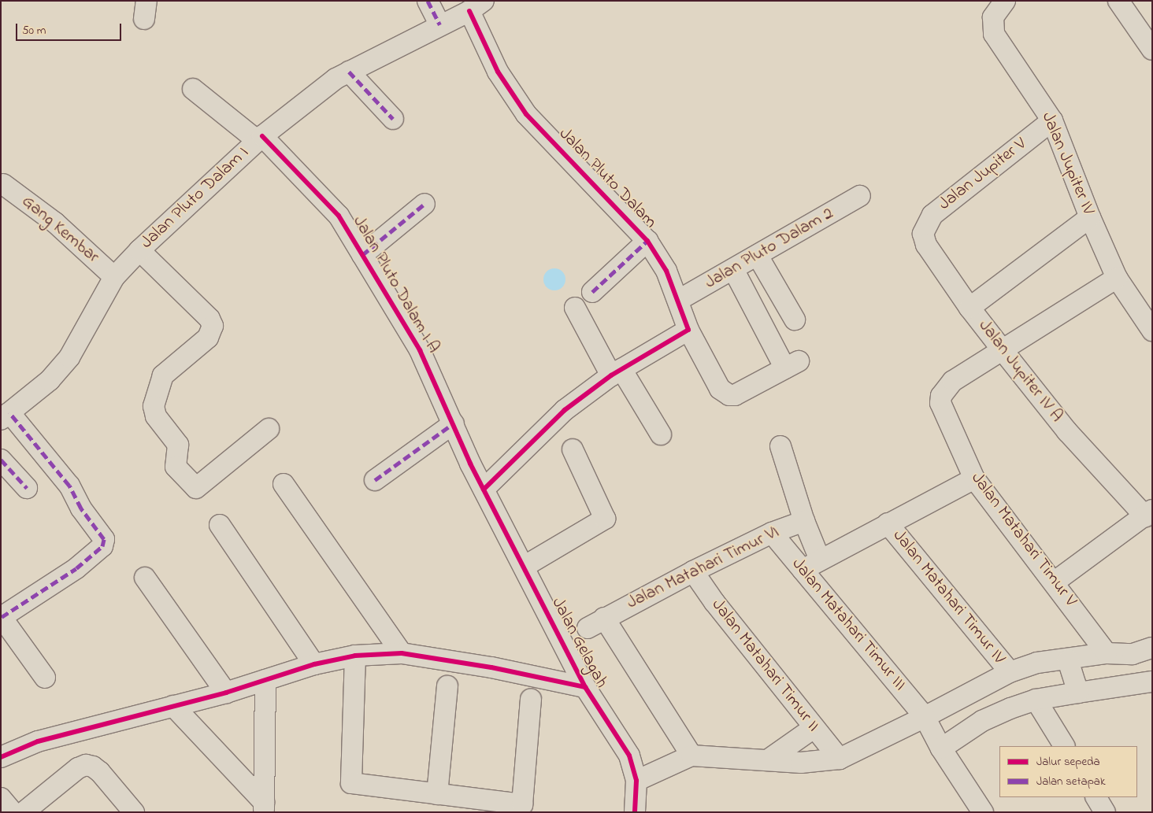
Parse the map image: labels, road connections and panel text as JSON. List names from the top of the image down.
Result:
{
  "streets": {
    "street": [
      "Jalan Jupiter IV",
      "Jalan Jupiter V",
      "Jalan Pluto Dalam",
      "Jalan Pluto Dalam I",
      "Gang Kembar",
      "Jalan Pluto Dalam 2",
      "Jalan Pluto Dalam I A",
      "Jalan Jupiter IV A",
      "Jalan Matahari Timur V",
      "Jalan Matahari Timur VI",
      "Jalan Matahari Timur IV",
      "Jalan Matahari Timur III",
      "Jalan Gelagah",
      "Jalan Matahari Timur II"
    ]
  },
  "crossings": [
    ["Jalan Jupiter IV", "Jalan Jupiter V"],
    ["Jalan Jupiter V", "Jalan Jupiter IV A"],
    ["Jalan Pluto Dalam", "Jalan Pluto Dalam I"],
    ["Jalan Pluto Dalam", "Jalan Pluto Dalam 2"],
    ["Jalan Pluto Dalam I", "Gang Kembar"],
    ["Jalan Pluto Dalam I", "Jalan Pluto Dalam I A"],
    ["Jalan Pluto Dalam I A", "Jalan Gelagah"],
    ["Jalan Jupiter IV A", "Jalan Matahari Timur V"],
    ["Jalan Matahari Timur VI", "Jalan Matahari Timur III"],
    ["Jalan Matahari Timur VI", "Jalan Matahari Timur II"]
  ],
  "legend": ["Jalur sepeda", "Jalan setapak"],
  "scale_bar": "50 m"
}
